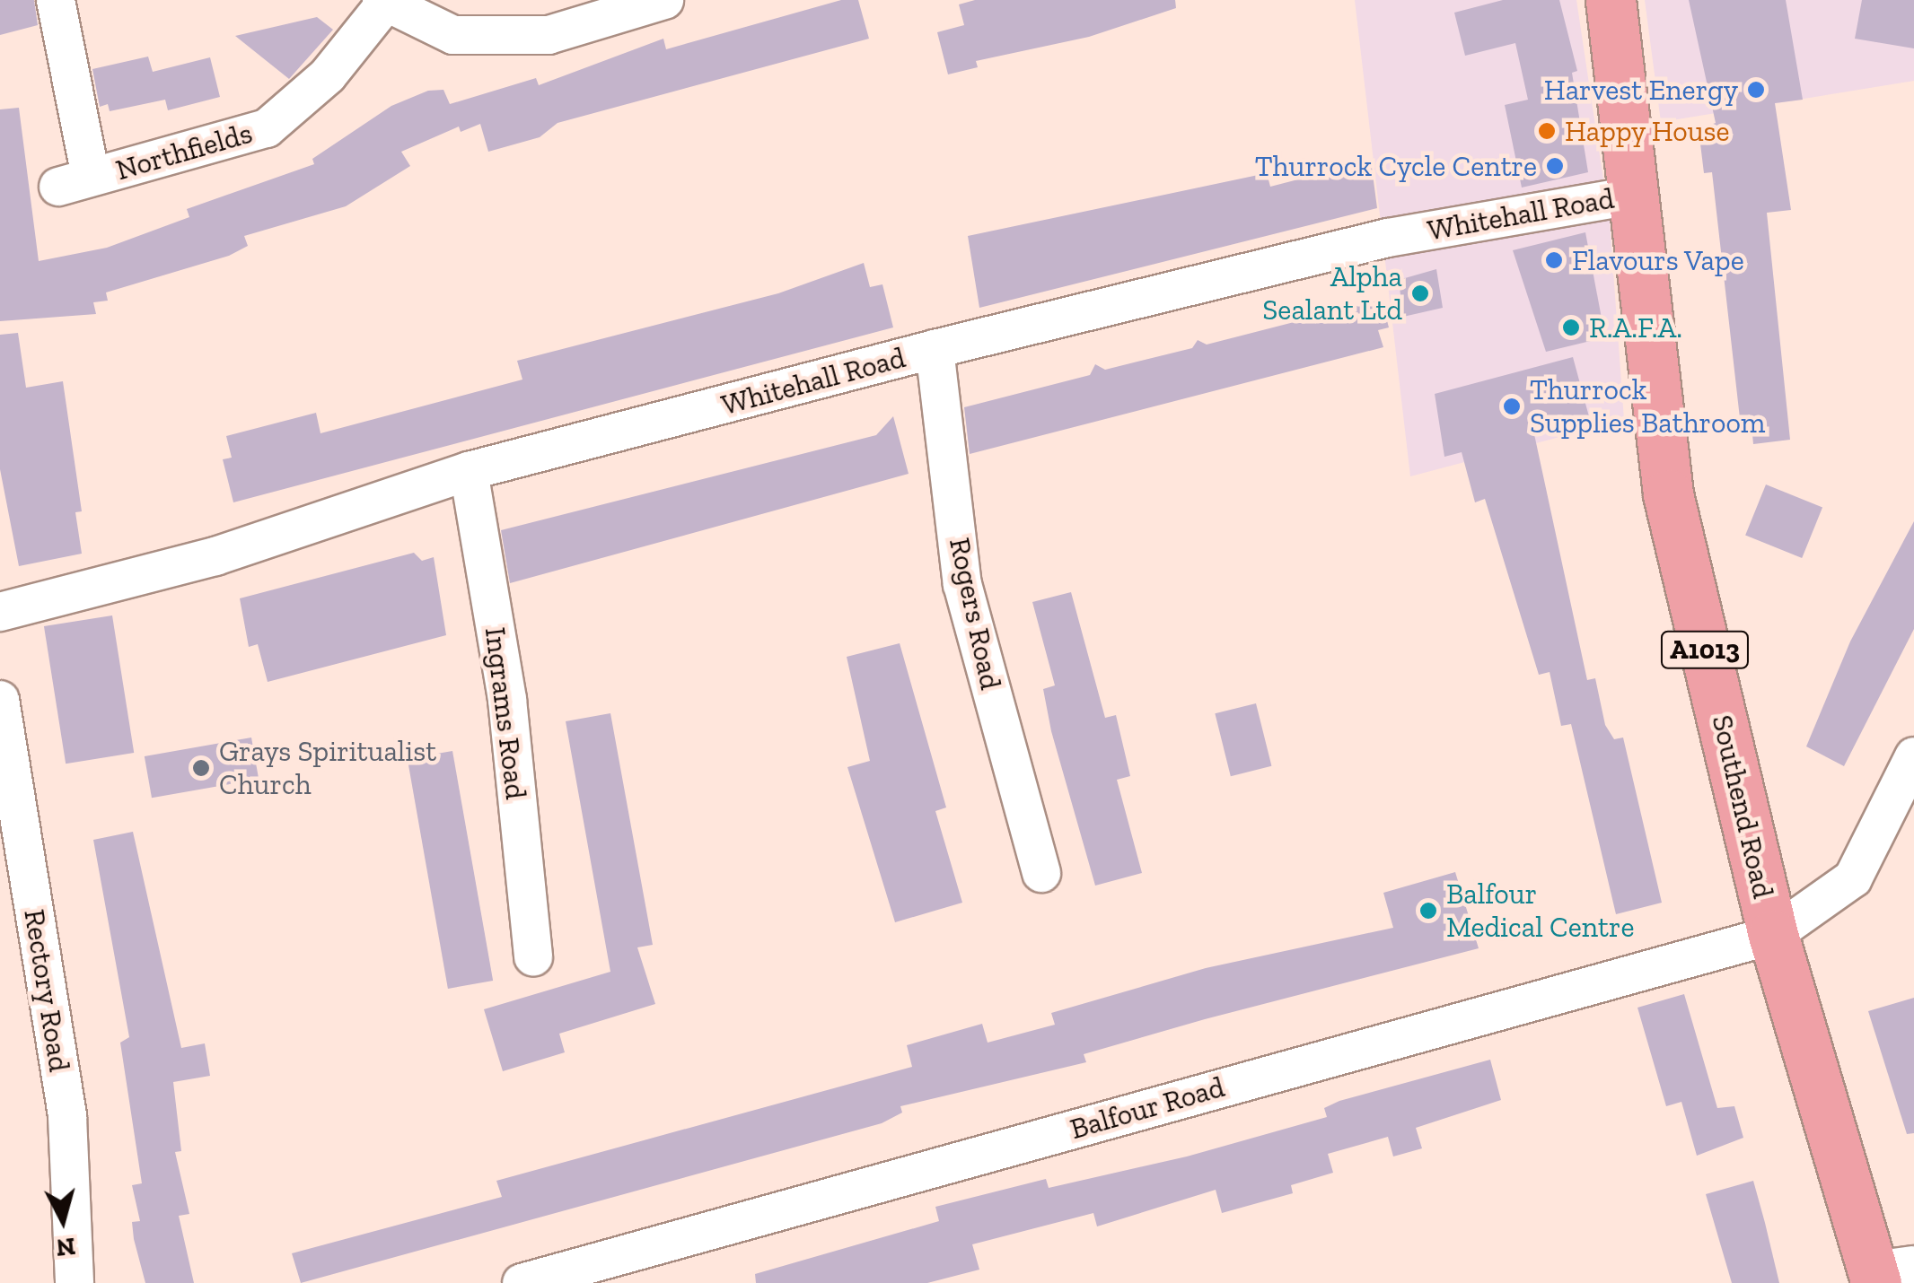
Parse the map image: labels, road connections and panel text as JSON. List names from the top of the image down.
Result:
{
  "streets": {
    "main road": ["A1013", "Southend Road"],
    "street": [
      "Northfields",
      "Whitehall Road",
      "Rogers Road",
      "Ingrams Road",
      "Rectory Road",
      "Balfour Road"
    ]
  },
  "crossings": [
    ["Whitehall Road", "Rogers Road"],
    ["Whitehall Road", "Ingrams Road"],
    ["Whitehall Road", "Southend Road"],
    ["Southend Road", "Balfour Road"]
  ],
  "places": [
    "Harvest Energy",
    "Happy House",
    "Thurrock Cycle Centre",
    "Flavours Vape",
    "Alpha Sealant Ltd",
    "R.A.F.A.",
    "Thurrock Supplies Bathroom",
    "Grays Spiritualist Church",
    "Balfour Medical Centre"
  ],
  "north": "bottom"
}
